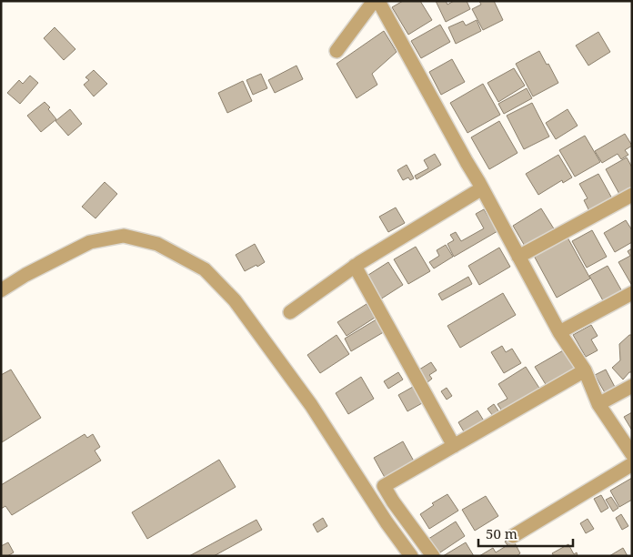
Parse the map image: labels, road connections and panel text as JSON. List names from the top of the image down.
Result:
{
  "scale_bar": "50 m"
}
